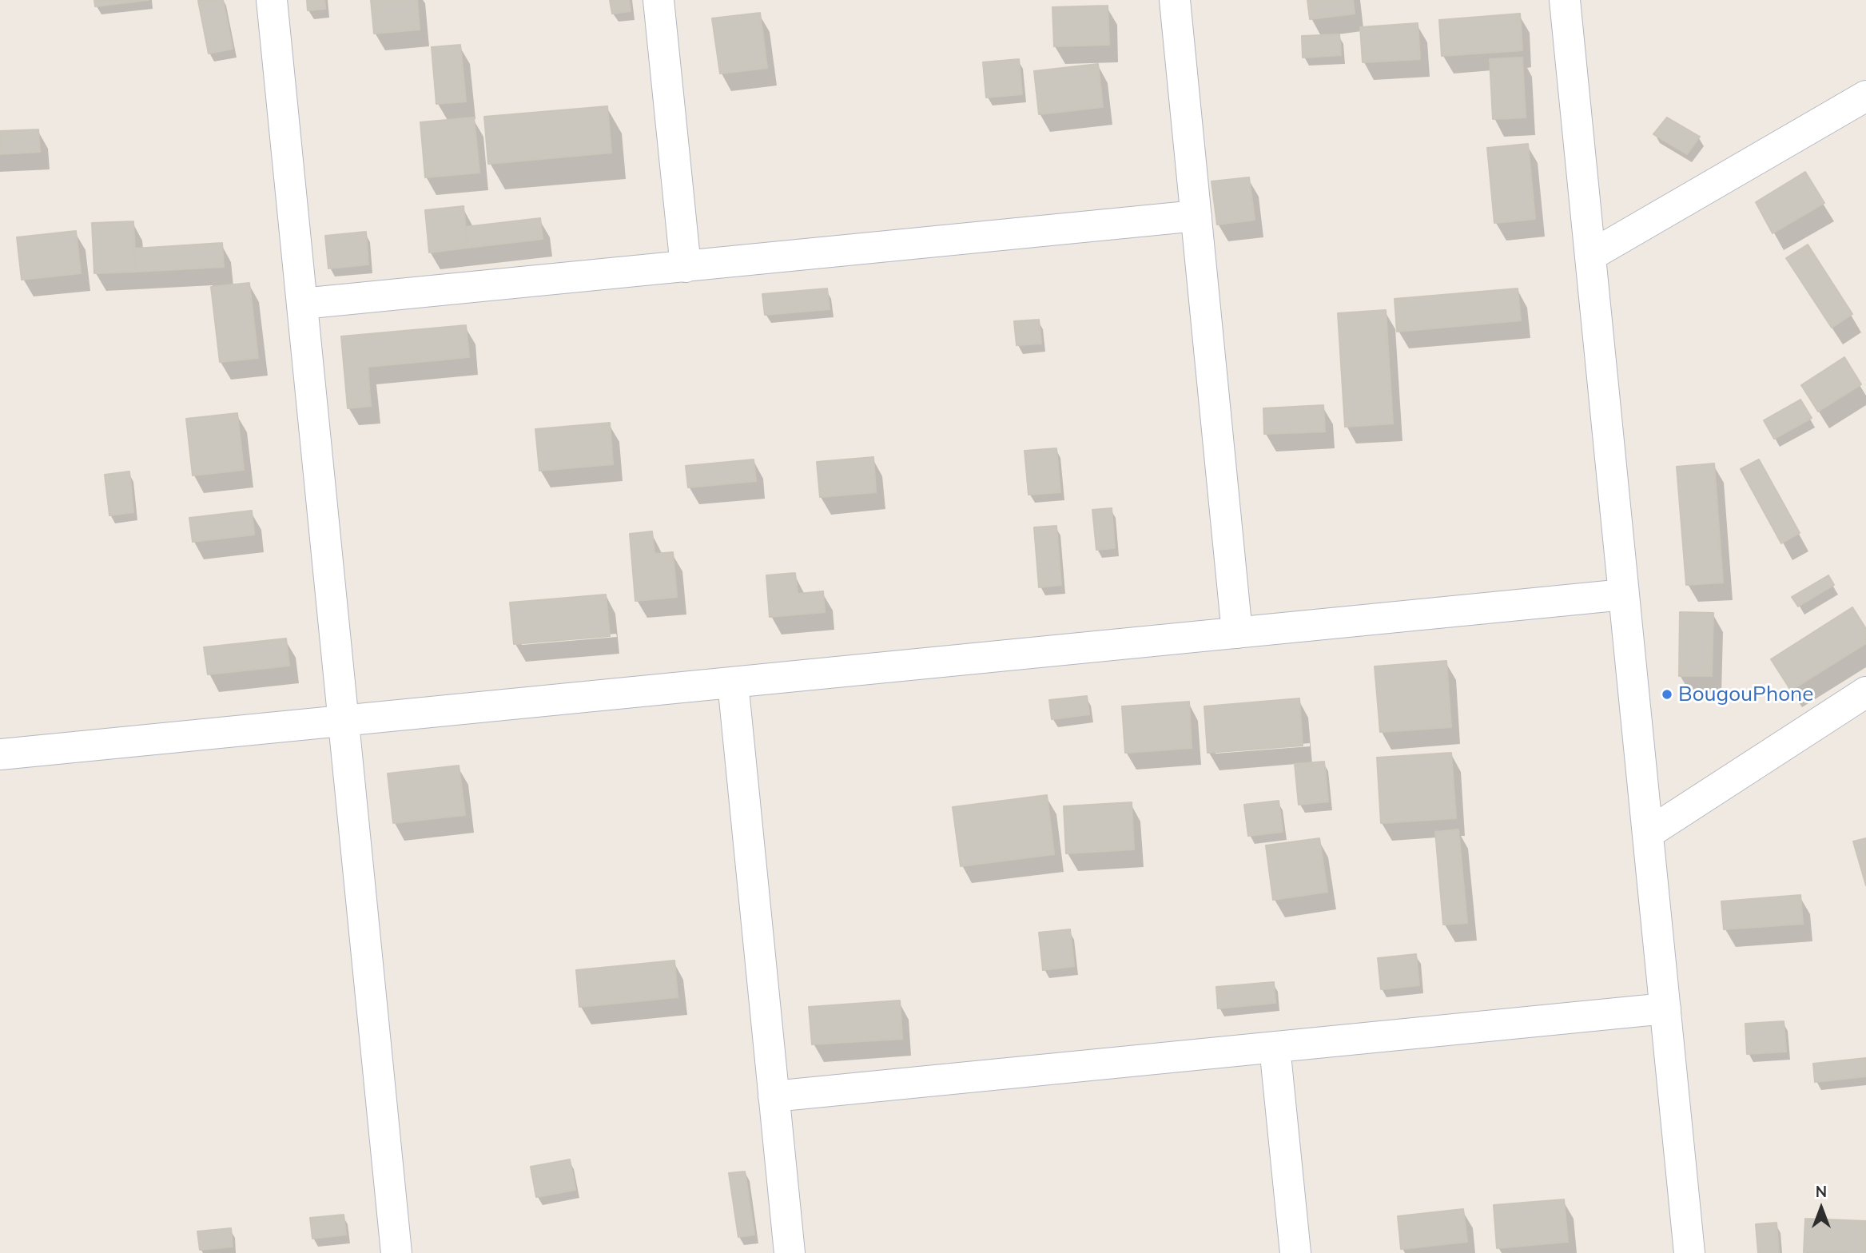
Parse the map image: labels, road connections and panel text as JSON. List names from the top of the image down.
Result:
{
  "places": ["BougouPhone"],
  "north": "top"
}
